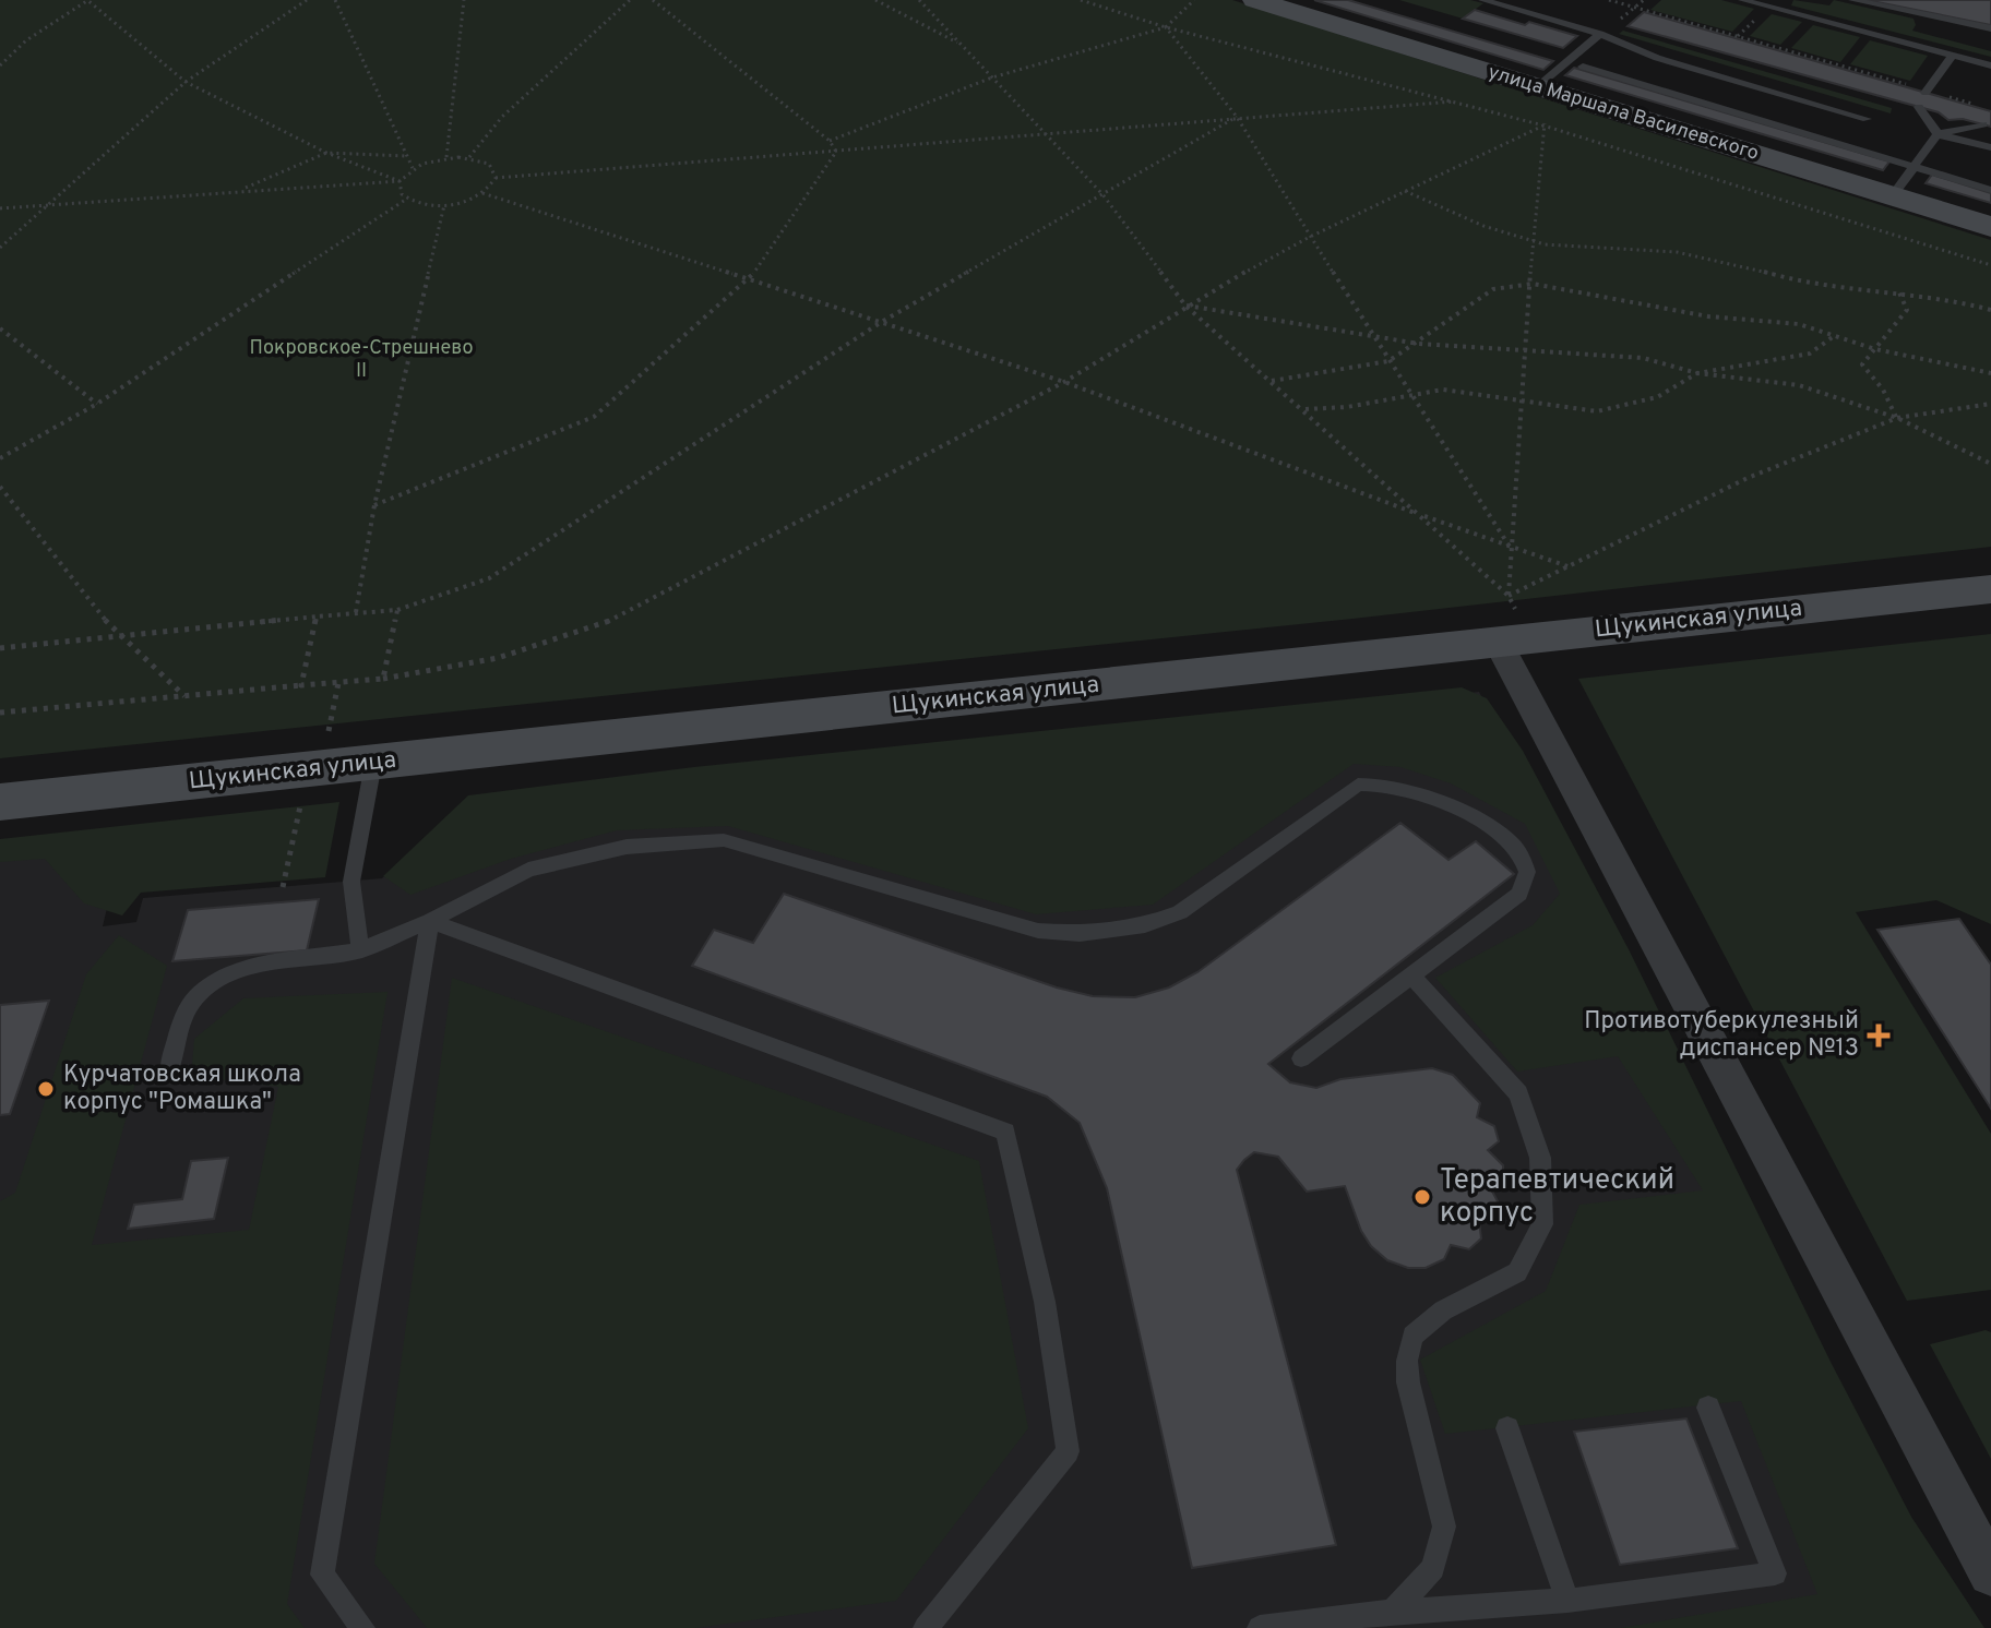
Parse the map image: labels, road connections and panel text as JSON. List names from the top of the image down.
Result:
{
  "streets": {
    "main road": ["улица Маршала Василевского", "Щукинская улица"]
  },
  "parks": ["Покровское-Стрешнево II"],
  "places": {
    "health": ["Противотуберкулезный диспансер №13"],
    "other": ["Курчатовская школа корпус \"Ромашка\"", "Терапевтический корпус"]
  }
}
